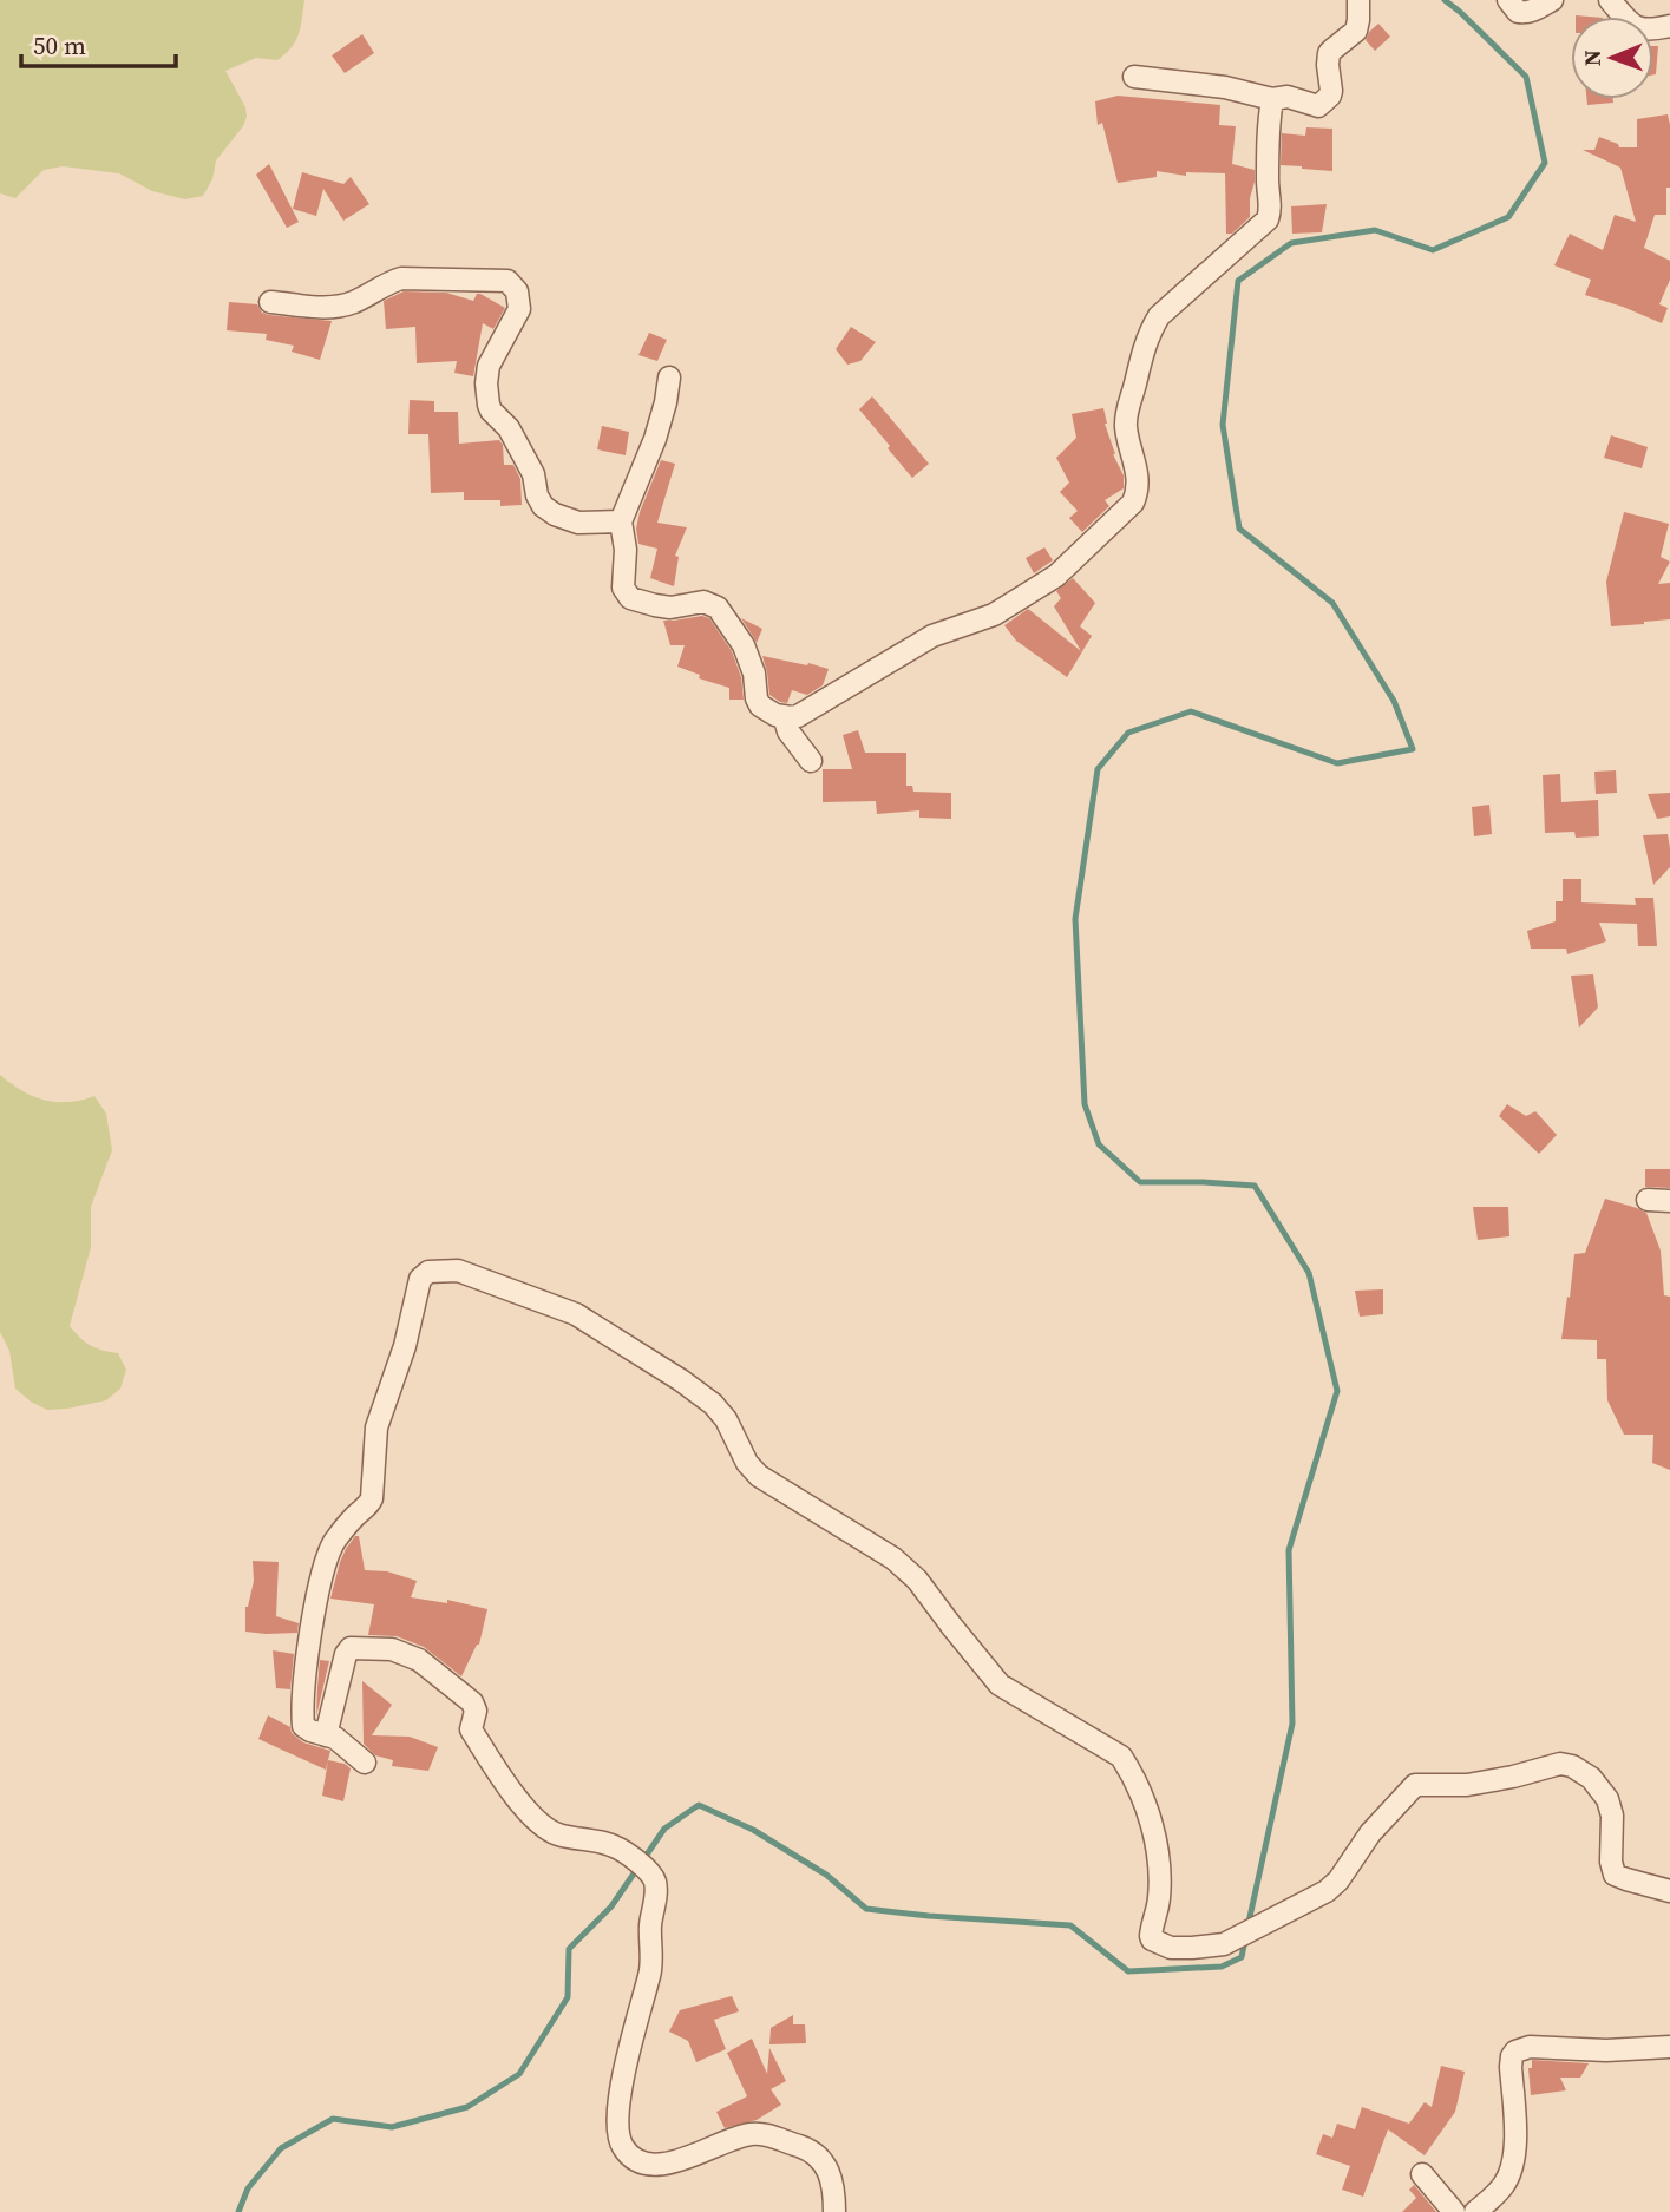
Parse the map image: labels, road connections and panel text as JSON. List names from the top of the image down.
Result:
{
  "scale_bar": "50 m",
  "north": "left"
}
